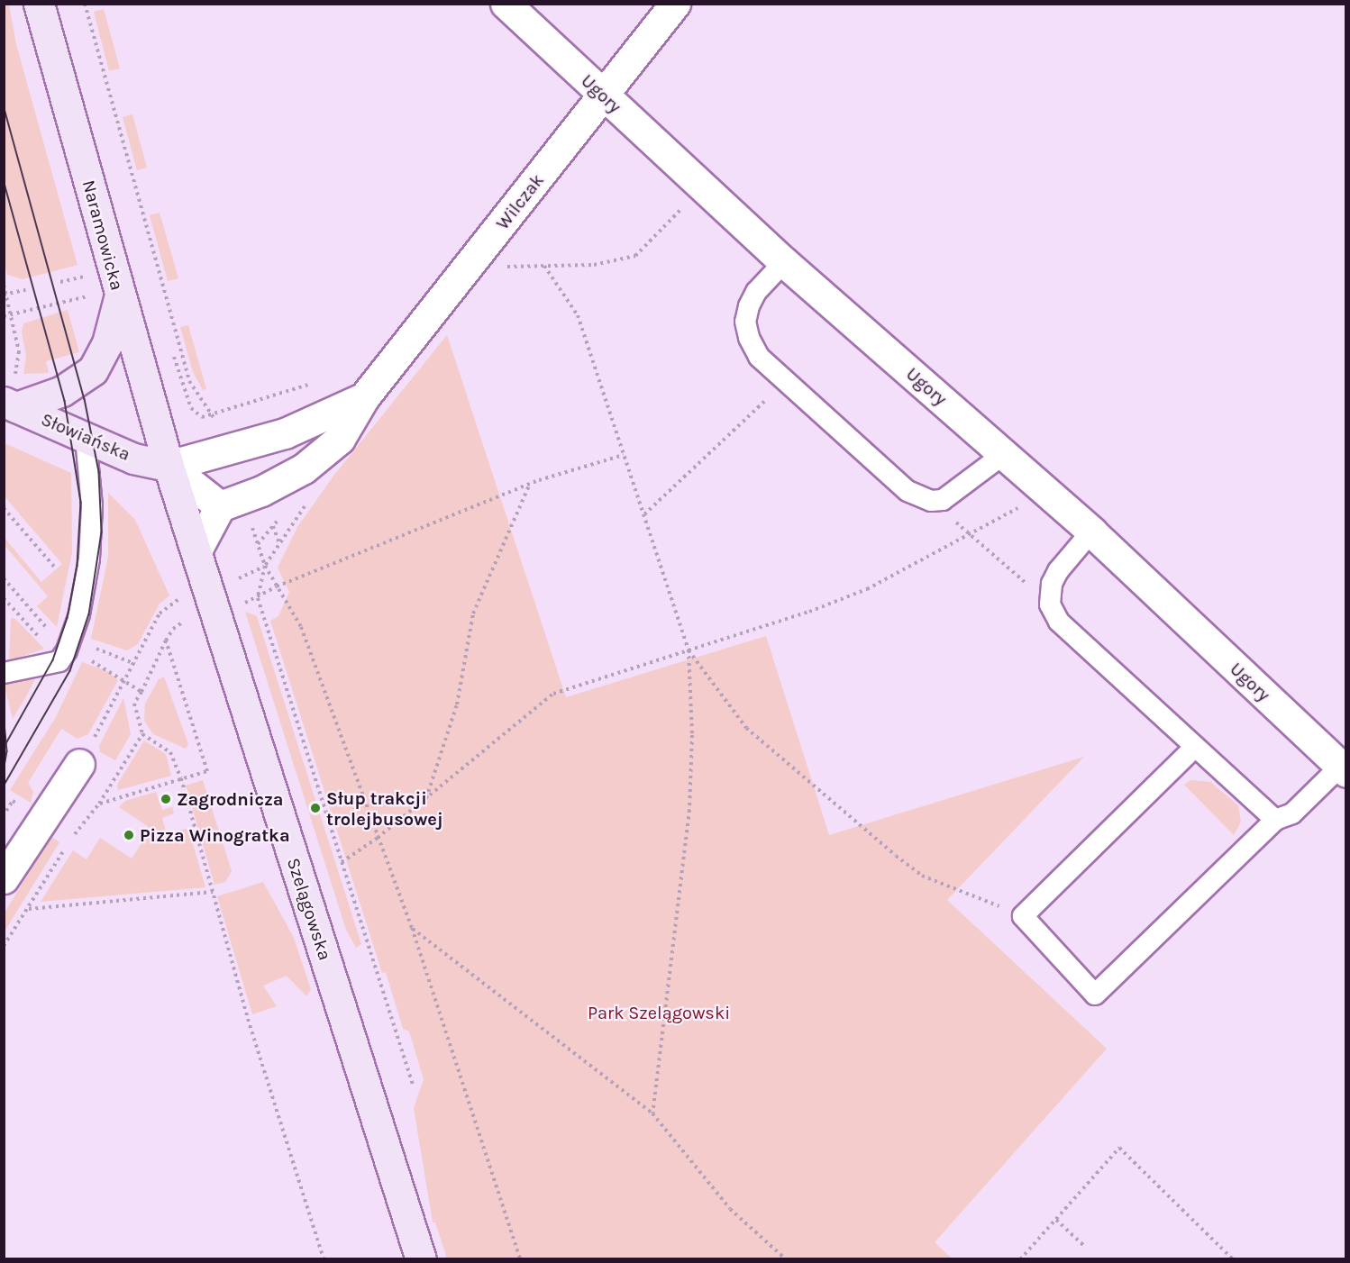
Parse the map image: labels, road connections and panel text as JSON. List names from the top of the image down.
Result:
{
  "streets": {
    "street": [
      "Ugory",
      "Wilczak",
      "Naramowicka",
      "Słowiańska",
      "Szelągowska"
    ]
  },
  "crossings": [
    ["Ugory", "Wilczak"],
    ["Wilczak", "Naramowicka"],
    ["Wilczak", "Słowiańska"],
    ["Wilczak", "Szelągowska"],
    ["Naramowicka", "Słowiańska"],
    ["Naramowicka", "Szelągowska"],
    ["Słowiańska", "Szelągowska"]
  ],
  "parks": ["Park Szelągowski"],
  "places": ["Zagrodnicza", "Słup trakcji trolejbusowej", "Pizza Winogratka"]
}
